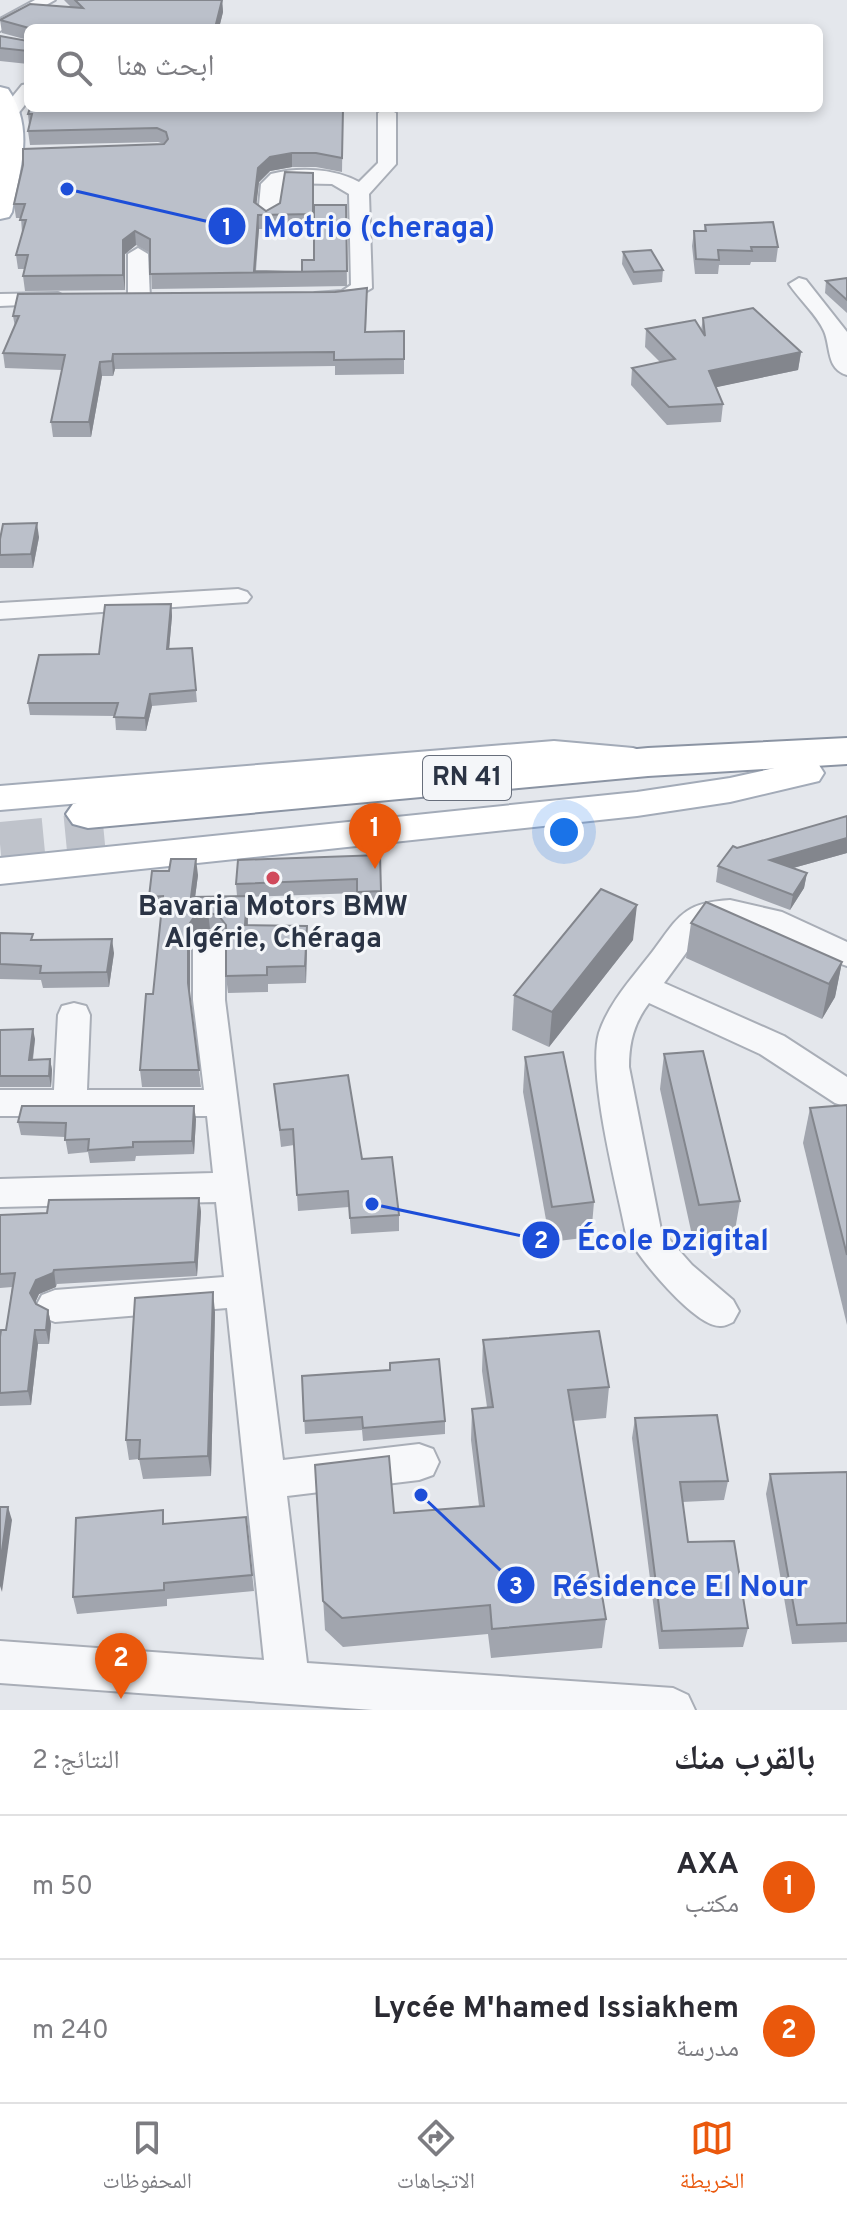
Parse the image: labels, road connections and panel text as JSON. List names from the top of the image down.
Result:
{
  "streets": {
    "highway": ["RN 41"]
  },
  "places": [
    "Motrio (cheraga)",
    "Bavaria Motors BMW Algérie, Chéraga",
    "École Dzigital",
    "Résidence El Nour"
  ],
  "page": {
    "search": "ابحث هنا",
    "pins": ["1", "2"],
    "heading": ["بالقرب منك", "النتائج: 2"],
    "list": [
      {
        "mark": "1",
        "name": "AXA",
        "note": "مكتب",
        "value": "50 m"
      },
      {
        "mark": "2",
        "name": "Lycée M'hamed Issiakhem",
        "note": "مدرسة",
        "value": "240 m"
      }
    ],
    "nav": ["الخريطة", "الاتجاهات", "المحفوظات"]
  }
}
